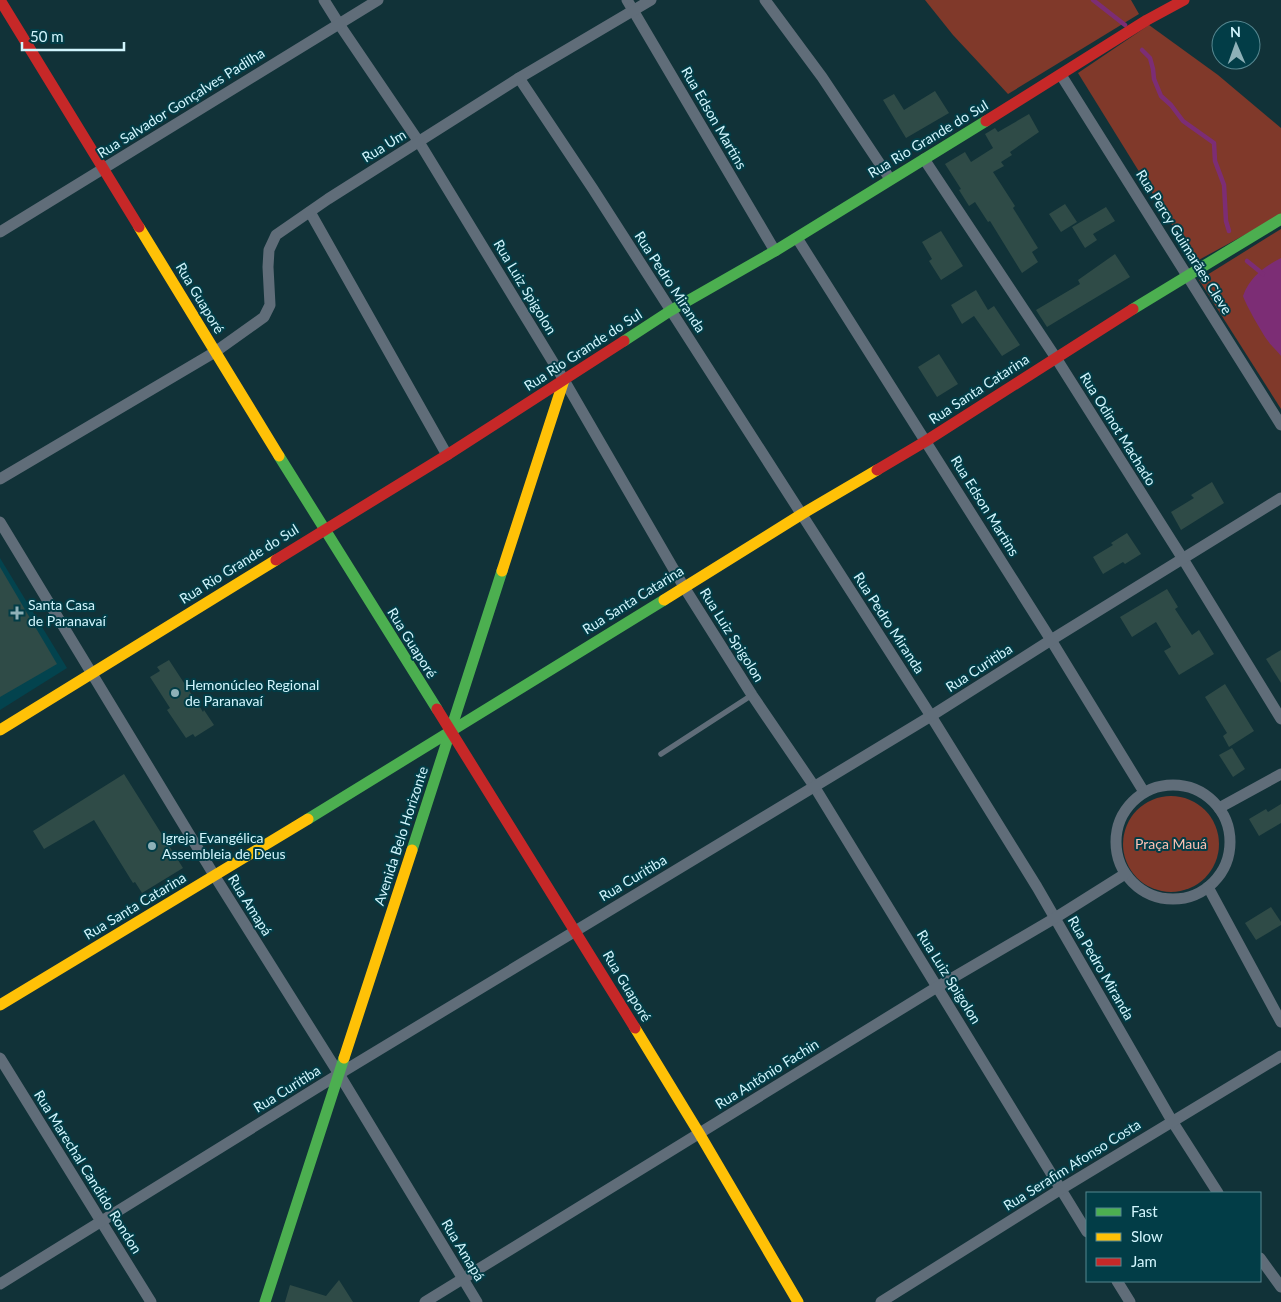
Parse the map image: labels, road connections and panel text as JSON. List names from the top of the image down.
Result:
{
  "streets": {
    "street": [
      "Rua Salvador Gonçalves Padilha",
      "Rua Edson Martins",
      "Rua Rio Grande do Sul",
      "Rua Um",
      "Rua Percy Guimarães Cleve",
      "Rua Pedro Miranda",
      "Rua Luiz Spigolon",
      "Rua Guaporé",
      "Rua Santa Catarina",
      "Rua Odinot Machado",
      "Rua Curitiba",
      "Avenida Belo Horizonte",
      "Rua Amapá",
      "Rua Antônio Fachin",
      "Rua Serafim Afonso Costa",
      "Rua Marechal Candido Rondon"
    ]
  },
  "crossings": [
    ["Rua Salvador Gonçalves Padilha", "Rua Luiz Spigolon"],
    ["Rua Salvador Gonçalves Padilha", "Rua Guaporé"],
    ["Rua Edson Martins", "Rua Rio Grande do Sul"],
    ["Rua Edson Martins", "Rua Um"],
    ["Rua Edson Martins", "Rua Santa Catarina"],
    ["Rua Edson Martins", "Rua Curitiba"],
    ["Rua Edson Martins", "Rua Antônio Fachin"],
    ["Rua Rio Grande do Sul", "Rua Percy Guimarães Cleve"],
    ["Rua Rio Grande do Sul", "Rua Pedro Miranda"],
    ["Rua Rio Grande do Sul", "Rua Luiz Spigolon"],
    ["Rua Rio Grande do Sul", "Rua Guaporé"],
    ["Rua Rio Grande do Sul", "Rua Odinot Machado"],
    ["Rua Rio Grande do Sul", "Avenida Belo Horizonte"],
    ["Rua Rio Grande do Sul", "Rua Amapá"],
    ["Rua Um", "Rua Pedro Miranda"],
    ["Rua Um", "Rua Luiz Spigolon"],
    ["Rua Um", "Rua Guaporé"],
    ["Rua Percy Guimarães Cleve", "Rua Santa Catarina"],
    ["Rua Pedro Miranda", "Rua Santa Catarina"],
    ["Rua Pedro Miranda", "Rua Curitiba"],
    ["Rua Pedro Miranda", "Rua Antônio Fachin"],
    ["Rua Pedro Miranda", "Rua Serafim Afonso Costa"],
    ["Rua Luiz Spigolon", "Rua Santa Catarina"],
    ["Rua Luiz Spigolon", "Rua Curitiba"],
    ["Rua Luiz Spigolon", "Avenida Belo Horizonte"],
    ["Rua Luiz Spigolon", "Rua Antônio Fachin"],
    ["Rua Luiz Spigolon", "Rua Serafim Afonso Costa"],
    ["Rua Guaporé", "Rua Santa Catarina"],
    ["Rua Guaporé", "Rua Curitiba"],
    ["Rua Guaporé", "Avenida Belo Horizonte"],
    ["Rua Guaporé", "Rua Antônio Fachin"],
    ["Rua Santa Catarina", "Rua Odinot Machado"],
    ["Rua Santa Catarina", "Avenida Belo Horizonte"],
    ["Rua Santa Catarina", "Rua Amapá"],
    ["Rua Odinot Machado", "Rua Curitiba"],
    ["Rua Curitiba", "Avenida Belo Horizonte"],
    ["Rua Curitiba", "Rua Amapá"],
    ["Rua Curitiba", "Rua Marechal Candido Rondon"],
    ["Avenida Belo Horizonte", "Rua Amapá"],
    ["Rua Amapá", "Rua Antônio Fachin"]
  ],
  "parks": ["Praça Mauá"],
  "places": {
    "health": ["Santa Casa de Paranavaí"],
    "other": ["Hemonúcleo Regional de Paranavaí", "Igreja Evangélica Assembleia de Deus"]
  },
  "legend": ["Fast", "Slow", "Jam"],
  "scale_bar": "50 m",
  "north": "top"
}
